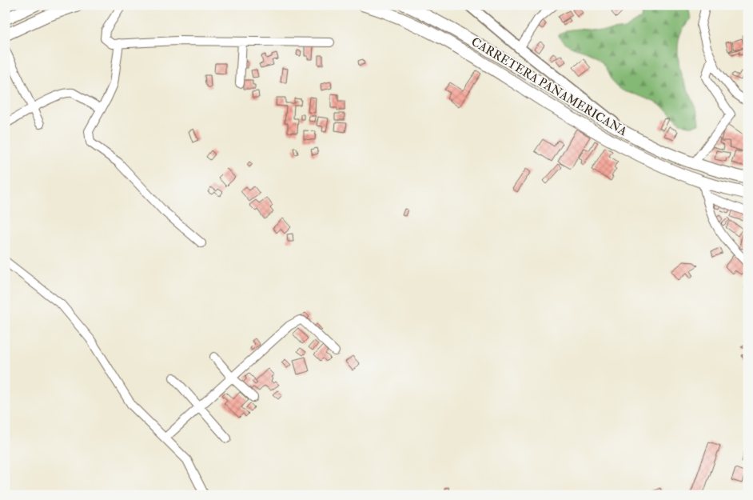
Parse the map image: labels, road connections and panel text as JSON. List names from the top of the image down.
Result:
{
  "streets": {
    "highway": ["CARRETERA PANAMERICANA"]
  }
}
